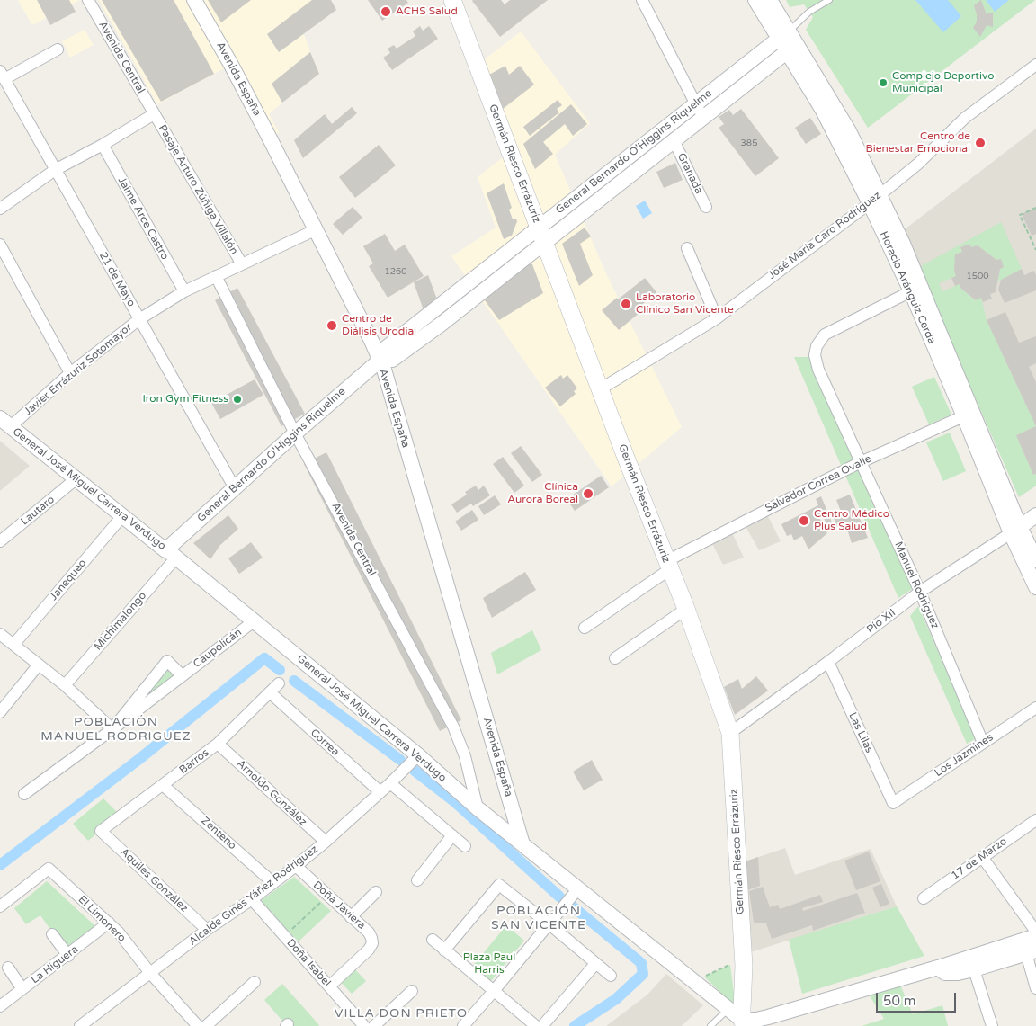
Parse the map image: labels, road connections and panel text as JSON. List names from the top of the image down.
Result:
{
  "streets": {
    "main road": ["Germán Riesco Errázuriz"],
    "street": [
      "Avenida Central",
      "Avenida España",
      "General Bernardo O'Higgins Riquelme",
      "Granada",
      "Pasaje Arturo Zúñiga Villalón",
      "Jaime Arce Castro",
      "José María Caro Rodríguez",
      "21 de Mayo",
      "Horacio Aránguiz Cerda",
      "Javier Errázuriz Sotomayor",
      "Salvador Correa Ovalle",
      "General José Miguel Carrera Verdugo",
      "Lautaro",
      "Janequeo",
      "Manuel Rodríguez",
      "Michimalongo",
      "Pío XII",
      "Caupolicán",
      "Las Lilas",
      "Correa",
      "Los Jazmines",
      "Barros",
      "Arnoldo González",
      "Zenteno",
      "17 de Marzo",
      "Aquiles González",
      "Alcalde Ginés Yáñez Rodríguez",
      "Doña Javiera",
      "El Limonero",
      "Doña Isabel",
      "La Higuera"
    ]
  },
  "crossings": [
    ["Avenida Central", "General Bernardo O'Higgins Riquelme"],
    ["Avenida Central", "Pasaje Arturo Zúñiga Villalón"],
    ["Avenida Central", "Javier Errázuriz Sotomayor"],
    ["Avenida Central", "General José Miguel Carrera Verdugo"],
    ["Avenida España", "General Bernardo O'Higgins Riquelme"],
    ["Avenida España", "Javier Errázuriz Sotomayor"],
    ["Avenida España", "General José Miguel Carrera Verdugo"],
    ["General Bernardo O'Higgins Riquelme", "Germán Riesco Errázuriz"],
    ["General Bernardo O'Higgins Riquelme", "Granada"],
    ["General Bernardo O'Higgins Riquelme", "21 de Mayo"],
    ["General Bernardo O'Higgins Riquelme", "Horacio Aránguiz Cerda"],
    ["General Bernardo O'Higgins Riquelme", "General José Miguel Carrera Verdugo"],
    ["General Bernardo O'Higgins Riquelme", "Michimalongo"],
    ["Germán Riesco Errázuriz", "José María Caro Rodríguez"],
    ["Germán Riesco Errázuriz", "Salvador Correa Ovalle"],
    ["Germán Riesco Errázuriz", "General José Miguel Carrera Verdugo"],
    ["Germán Riesco Errázuriz", "Pío XII"],
    ["Pasaje Arturo Zúñiga Villalón", "Javier Errázuriz Sotomayor"],
    ["Jaime Arce Castro", "Javier Errázuriz Sotomayor"],
    ["José María Caro Rodríguez", "Horacio Aránguiz Cerda"],
    ["21 de Mayo", "Javier Errázuriz Sotomayor"],
    ["Horacio Aránguiz Cerda", "Salvador Correa Ovalle"],
    ["Horacio Aránguiz Cerda", "Manuel Rodríguez"],
    ["Horacio Aránguiz Cerda", "Pío XII"],
    ["Javier Errázuriz Sotomayor", "General José Miguel Carrera Verdugo"],
    ["Salvador Correa Ovalle", "Manuel Rodríguez"],
    ["General José Miguel Carrera Verdugo", "Lautaro"],
    ["General José Miguel Carrera Verdugo", "Janequeo"],
    ["General José Miguel Carrera Verdugo", "Michimalongo"],
    ["General José Miguel Carrera Verdugo", "Caupolicán"],
    ["General José Miguel Carrera Verdugo", "Alcalde Ginés Yáñez Rodríguez"],
    ["Manuel Rodríguez", "Pío XII"],
    ["Manuel Rodríguez", "Los Jazmines"],
    ["Pío XII", "Las Lilas"],
    ["Las Lilas", "Los Jazmines"],
    ["Correa", "Barros"],
    ["Correa", "Alcalde Ginés Yáñez Rodríguez"],
    ["Barros", "Arnoldo González"],
    ["Barros", "Zenteno"],
    ["Barros", "Aquiles González"],
    ["Arnoldo González", "Alcalde Ginés Yáñez Rodríguez"],
    ["Zenteno", "Alcalde Ginés Yáñez Rodríguez"],
    ["Aquiles González", "Alcalde Ginés Yáñez Rodríguez"],
    ["Alcalde Ginés Yáñez Rodríguez", "Doña Javiera"],
    ["Alcalde Ginés Yáñez Rodríguez", "El Limonero"],
    ["Alcalde Ginés Yáñez Rodríguez", "Doña Isabel"],
    ["Doña Javiera", "Doña Isabel"],
    ["El Limonero", "La Higuera"]
  ],
  "districts": ["POBLACIÓN MANUEL RODRIGUEZ", "POBLACIÓN SAN VICENTE", "VILLA DON PRIETO"],
  "parks": ["Plaza Paul Harris"],
  "places": [
    "ACHS Salud",
    "Complejo Deportivo Municipal",
    "Centro de Bienestar Emocional",
    "Laboratorio Clínico San Vicente",
    "Centro de Diálisis Urodial",
    "Iron Gym Fitness",
    "Clínica Aurora Boreal",
    "Centro Médico Plus Salud"
  ],
  "house_numbers": ["385", "1260", "1500"],
  "scale_bar": "50 m"
}
